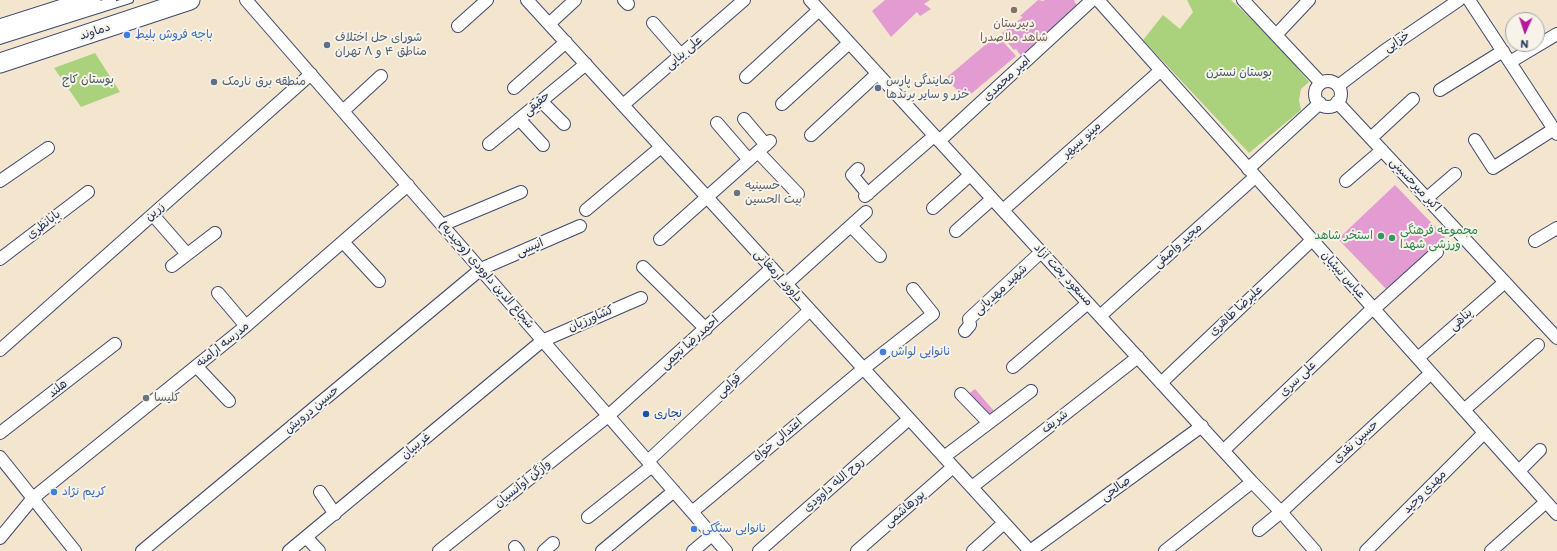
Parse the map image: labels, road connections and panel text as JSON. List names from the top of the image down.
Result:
{
  "streets": {
    "main road": ["دماوند"],
    "street": [
      "خزایی",
      "علی بنایی",
      "امیر محمدی",
      "حقیقی",
      "مینو سپهر",
      "اکبر میرحسینی",
      "زرین",
      "بابانظری",
      "مجید واصفی",
      "انیسی",
      "شجاع الدین داوودی (وحیدیه)",
      "مسعود بخت آزاد",
      "عباس نبیئیان",
      "داوود ارمغانی",
      "شهید مهدیانی",
      "علیرضا طاهری",
      "کشاورزیان",
      "پناهی",
      "احمدرضا نجمی",
      "مدرسه ارامنه",
      "علی سری",
      "قوامی",
      "هلند",
      "حسین درویش",
      "شریف",
      "اعتدالی خواه",
      "حسین نقدی",
      "غریبیان",
      "وازگن آوانسیان",
      "روح الله داوودی",
      "صالحی",
      "مهدی وحید",
      "پورهاشمی"
    ]
  },
  "crossings": [
    ["خزایی", "اکبر میرحسینی"],
    ["خزایی", "مجید واصفی"],
    ["علی بنایی", "داوود ارمغانی"],
    ["امیر محمدی", "مسعود بخت آزاد"],
    ["حقیقی", "داوود ارمغانی"],
    ["مینو سپهر", "مسعود بخت آزاد"],
    ["مینو سپهر", "عباس نبیئیان"],
    ["اکبر میرحسینی", "مجید واصفی"],
    ["اکبر میرحسینی", "پناهی"],
    ["زرین", "شجاع الدین داوودی (وحیدیه)"],
    ["مجید واصفی", "مسعود بخت آزاد"],
    ["مجید واصفی", "عباس نبیئیان"],
    ["انیسی", "شجاع الدین داوودی (وحیدیه)"],
    ["انیسی", "حسین درویش"],
    ["شجاع الدین داوودی (وحیدیه)", "کشاورزیان"],
    ["شجاع الدین داوودی (وحیدیه)", "احمدرضا نجمی"],
    ["شجاع الدین داوودی (وحیدیه)", "مدرسه ارامنه"],
    ["شجاع الدین داوودی (وحیدیه)", "قوامی"],
    ["شجاع الدین داوودی (وحیدیه)", "حسین درویش"],
    ["شجاع الدین داوودی (وحیدیه)", "اعتدالی خواه"],
    ["شجاع الدین داوودی (وحیدیه)", "غریبیان"],
    ["شجاع الدین داوودی (وحیدیه)", "وازگن آوانسیان"],
    ["مسعود بخت آزاد", "شهید مهدیانی"],
    ["مسعود بخت آزاد", "علیرضا طاهری"],
    ["مسعود بخت آزاد", "علی سری"],
    ["مسعود بخت آزاد", "شریف"],
    ["مسعود بخت آزاد", "حسین نقدی"],
    ["مسعود بخت آزاد", "صالحی"],
    ["عباس نبیئیان", "علیرضا طاهری"],
    ["عباس نبیئیان", "پناهی"],
    ["عباس نبیئیان", "علی سری"],
    ["عباس نبیئیان", "حسین نقدی"],
    ["عباس نبیئیان", "مهدی وحید"],
    ["داوود ارمغانی", "احمدرضا نجمی"],
    ["داوود ارمغانی", "قوامی"],
    ["داوود ارمغانی", "شریف"],
    ["داوود ارمغانی", "اعتدالی خواه"],
    ["داوود ارمغانی", "روح الله داوودی"],
    ["داوود ارمغانی", "صالحی"],
    ["داوود ارمغانی", "پورهاشمی"],
    ["کشاورزیان", "غریبیان"],
    ["احمدرضا نجمی", "وازگن آوانسیان"]
  ],
  "parks": ["بوستان نسترن", "بوستان کاج"],
  "places": [
    "دبیرستان شاهد ملاصدرا",
    "باجه فروش بلیط",
    "شورای حل اختلاف مناطق ۴ و ۸ تهران",
    "منطقه برق نارمک",
    "نمایندگی پارس خزر و سایر برندها",
    "حسینیه بیت الحسین",
    "استخر شاهد",
    "مجموعه فرهنگی ورزشی شهدا",
    "نانوایی لواش",
    "کلیسا",
    "نجاری",
    "کریم نژاد",
    "نانوایی سنگکی"
  ],
  "north": "bottom"
}
